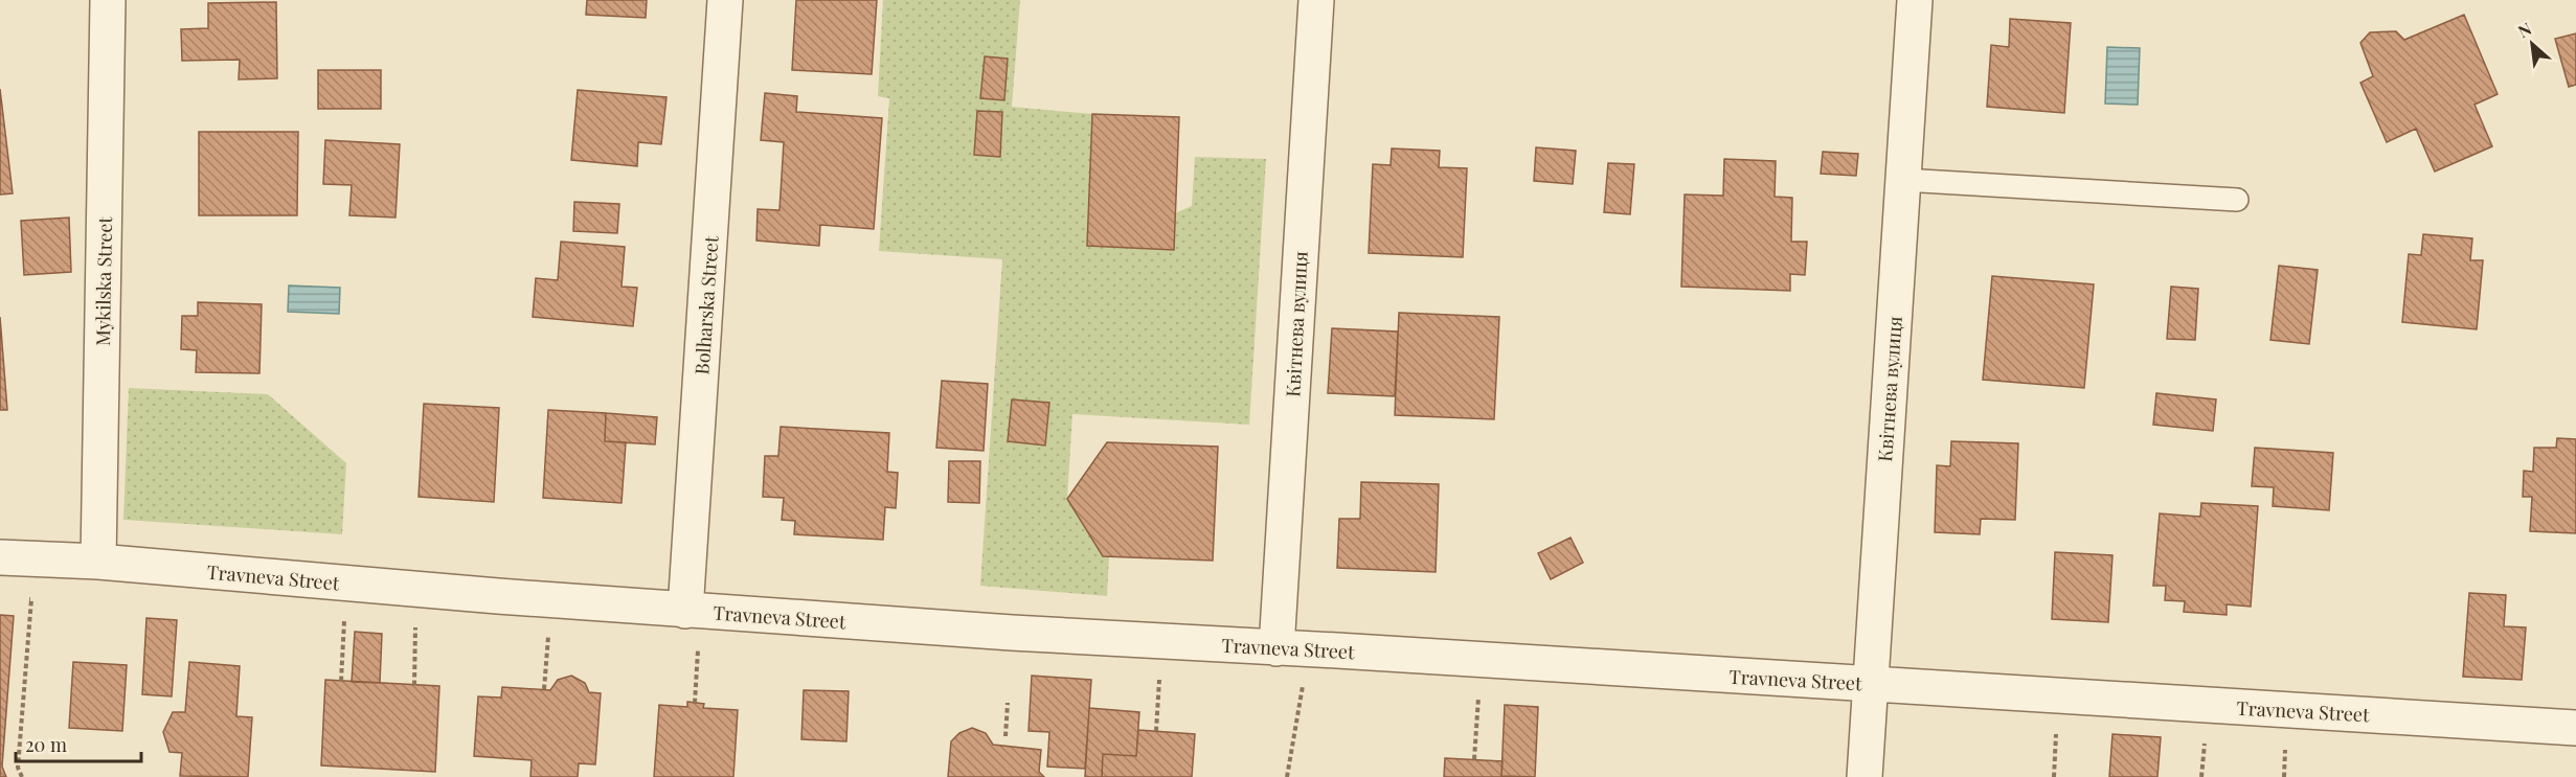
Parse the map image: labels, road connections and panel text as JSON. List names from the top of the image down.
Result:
{
  "streets": {
    "street": [
      "Mykilska Street",
      "Bolharska Street",
      "Квітнева вулиця",
      "Travneva Street"
    ]
  },
  "crossings": [
    ["Mykilska Street", "Travneva Street"],
    ["Bolharska Street", "Travneva Street"],
    ["Квітнева вулиця", "Travneva Street"]
  ],
  "scale_bar": "20 m",
  "north": "top left"
}
